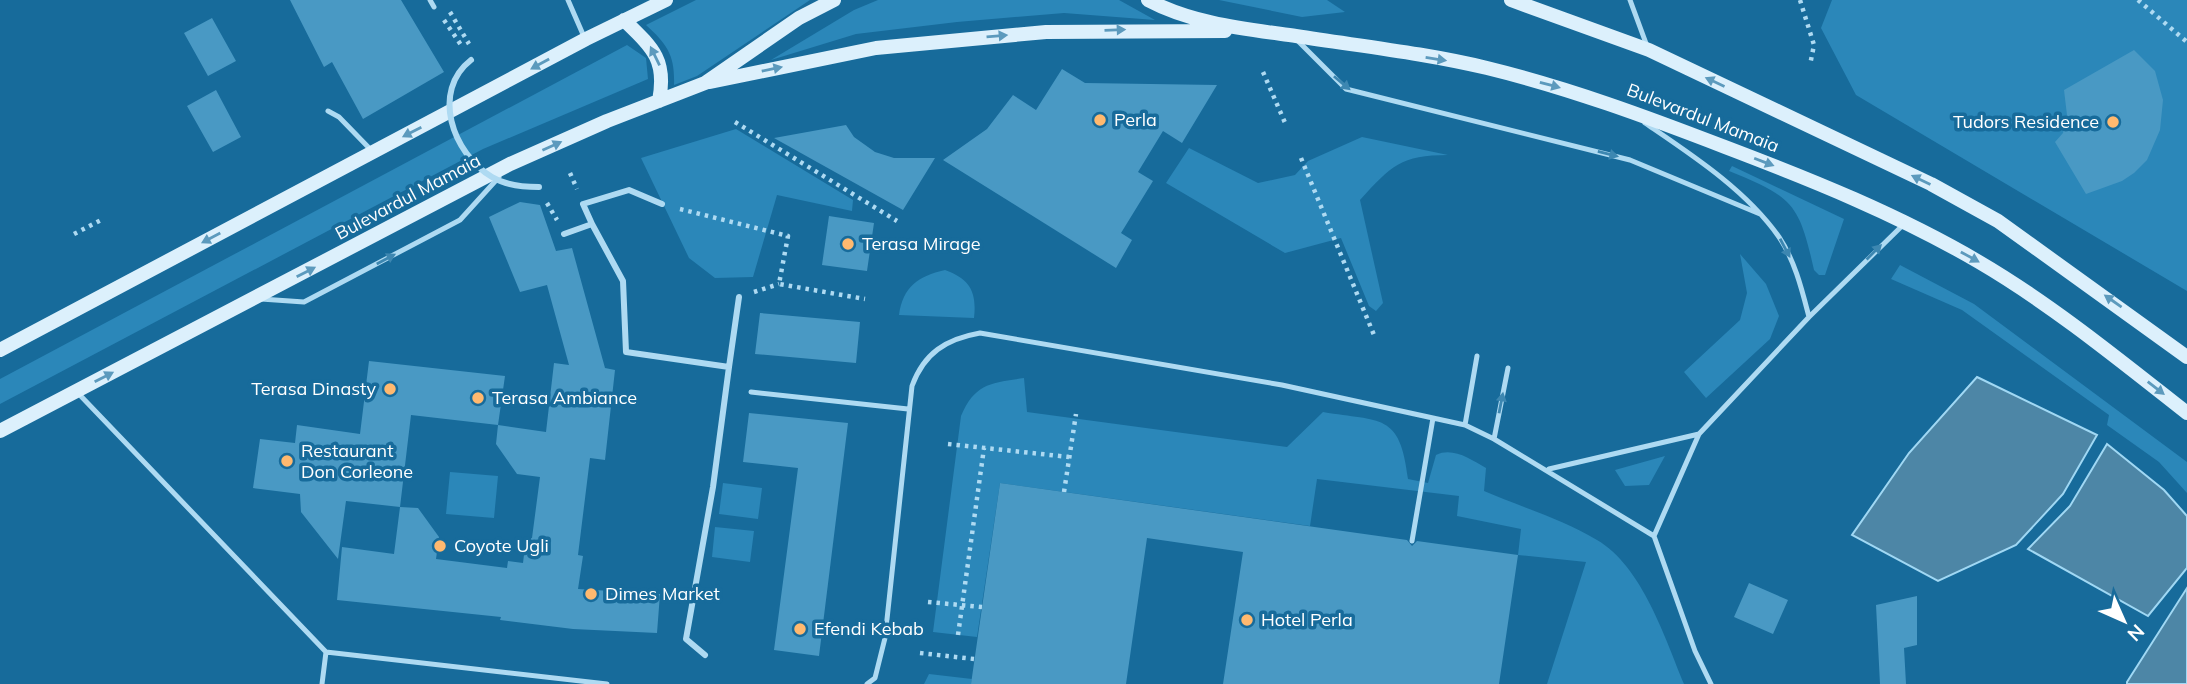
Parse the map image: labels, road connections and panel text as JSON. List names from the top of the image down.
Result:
{
  "streets": {
    "main road": ["Bulevardul Mamaia"]
  },
  "places": [
    "Perla",
    "Tudors Residence",
    "Terasa Mirage",
    "Terasa Dinasty",
    "Terasa Ambiance",
    "Restaurant Don Corleone",
    "Coyote Ugli",
    "Dimes Market",
    "Hotel Perla",
    "Efendi Kebab"
  ],
  "north": "bottom right"
}
